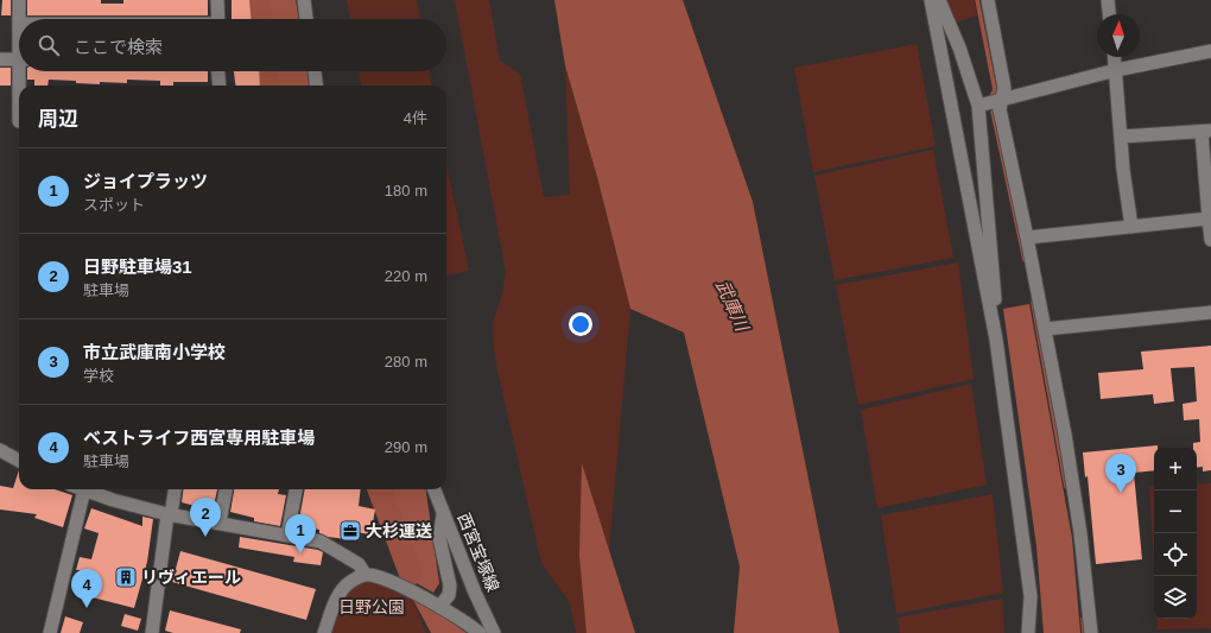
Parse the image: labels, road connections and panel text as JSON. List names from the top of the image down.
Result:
{
  "streets": {
    "street": ["西宮宝塚線"]
  },
  "water": ["武庫川"],
  "parks": ["日野公園"],
  "places": {
    "office": ["大杉運送"],
    "building": ["リヴィエール"]
  },
  "north": "top",
  "page": {
    "search": "ここで検索",
    "heading": ["周辺", "4件"],
    "list": [
      {
        "mark": "1",
        "name": "ジョイプラッツ",
        "note": "スポット",
        "value": "180 m"
      },
      {
        "mark": "2",
        "name": "日野駐車場31",
        "note": "駐車場",
        "value": "220 m"
      },
      {
        "mark": "3",
        "name": "市立武庫南小学校",
        "note": "学校",
        "value": "280 m"
      },
      {
        "mark": "4",
        "name": "ベストライフ西宮専用駐車場",
        "note": "駐車場",
        "value": "290 m"
      }
    ],
    "map_buttons": ["+", "−"],
    "pins": [
      "3",
      "2",
      "1",
      "4"
    ]
  }
}
